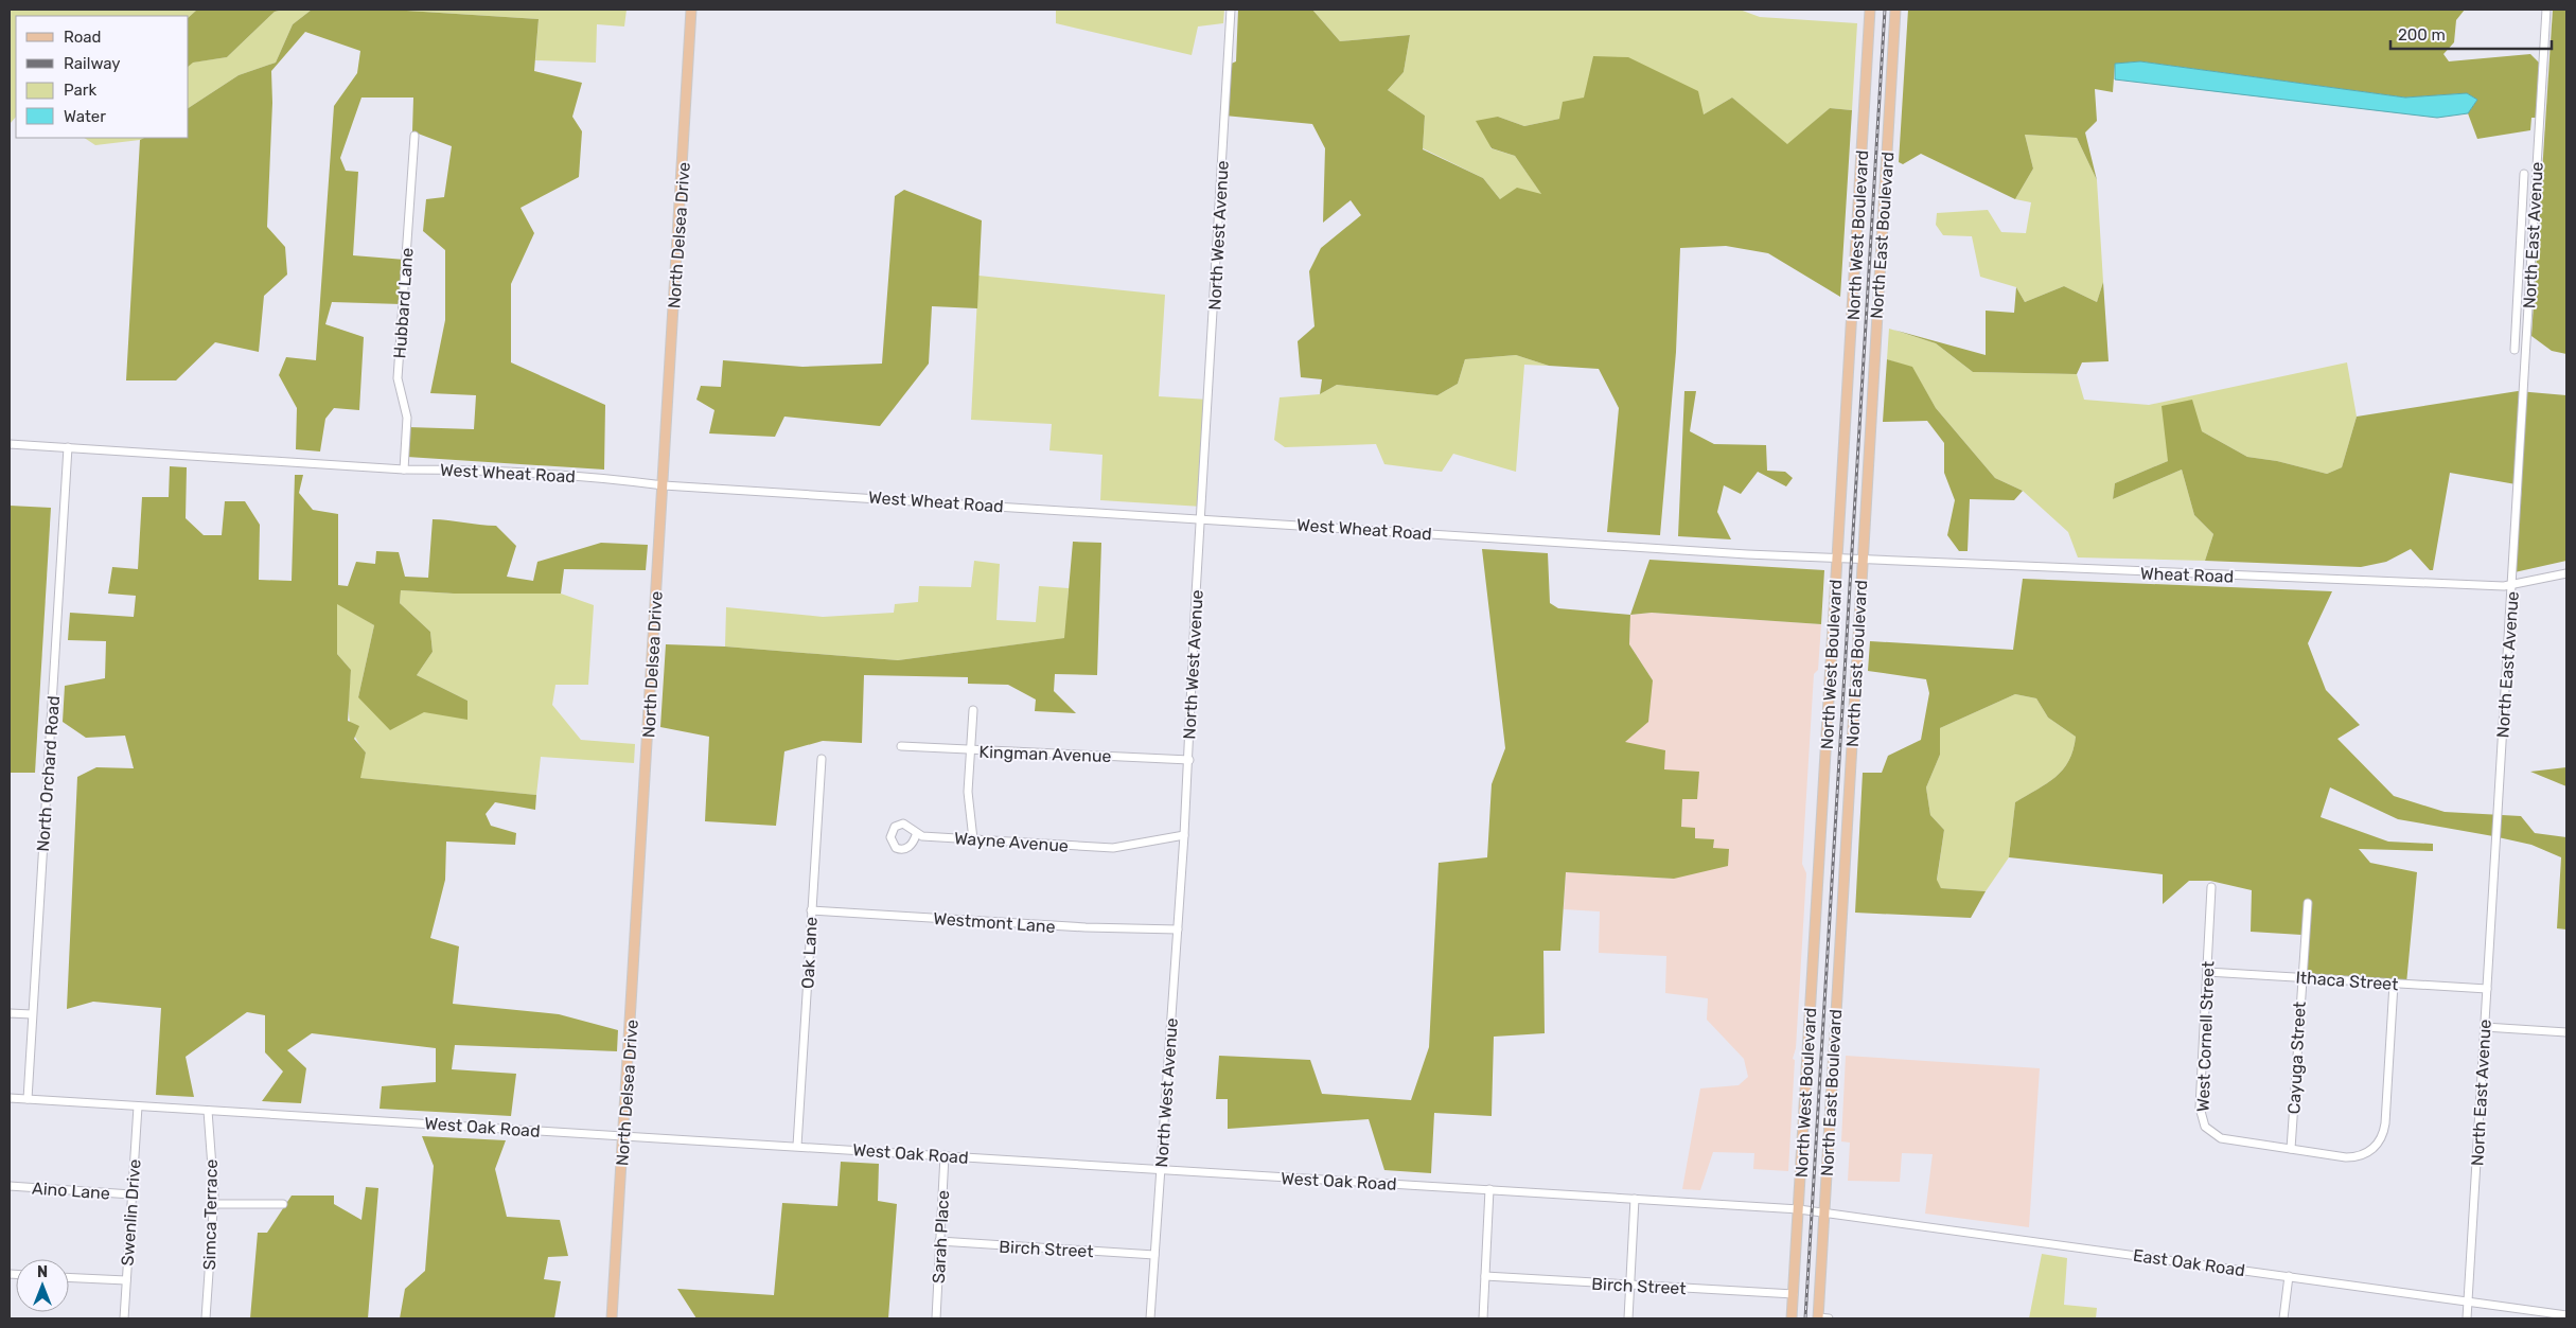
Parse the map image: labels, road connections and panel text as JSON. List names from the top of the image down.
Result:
{
  "streets": {
    "main road": ["North Delsea Drive", "North West Boulevard", "North East Boulevard"],
    "street": [
      "North West Avenue",
      "North East Avenue",
      "Hubbard Lane",
      "West Wheat Road",
      "Wheat Road",
      "Kingman Avenue",
      "North Orchard Road",
      "Wayne Avenue",
      "Westmont Lane",
      "Oak Lane",
      "Ithaca Street",
      "West Cornell Street",
      "Cayuga Street",
      "West Oak Road",
      "Aino Lane",
      "Swenlin Drive",
      "Simca Terrace",
      "Sarah Place",
      "Birch Street",
      "East Oak Road"
    ]
  },
  "crossings": [
    ["North Delsea Drive", "West Wheat Road"],
    ["North Delsea Drive", "West Oak Road"],
    ["North West Avenue", "West Wheat Road"],
    ["North West Avenue", "Kingman Avenue"],
    ["North West Avenue", "Wayne Avenue"],
    ["North West Avenue", "Westmont Lane"],
    ["North West Avenue", "West Oak Road"],
    ["North West Avenue", "Birch Street"],
    ["North West Boulevard", "West Wheat Road"],
    ["North West Boulevard", "West Oak Road"],
    ["North West Boulevard", "Birch Street"],
    ["North East Boulevard", "West Wheat Road"],
    ["North East Boulevard", "Wheat Road"],
    ["North East Boulevard", "East Oak Road"],
    ["North East Avenue", "Wheat Road"],
    ["North East Avenue", "Ithaca Street"],
    ["North East Avenue", "East Oak Road"],
    ["Hubbard Lane", "West Wheat Road"],
    ["West Wheat Road", "Wheat Road"],
    ["West Wheat Road", "North Orchard Road"],
    ["North Orchard Road", "West Oak Road"],
    ["Westmont Lane", "Oak Lane"],
    ["Oak Lane", "West Oak Road"],
    ["Ithaca Street", "West Cornell Street"],
    ["Ithaca Street", "Cayuga Street"],
    ["West Cornell Street", "Cayuga Street"],
    ["West Oak Road", "Swenlin Drive"],
    ["West Oak Road", "Simca Terrace"],
    ["West Oak Road", "Sarah Place"],
    ["West Oak Road", "East Oak Road"],
    ["Aino Lane", "Swenlin Drive"],
    ["Sarah Place", "Birch Street"]
  ],
  "legend": [
    "Road",
    "Railway",
    "Park",
    "Water"
  ],
  "scale_bar": "200 m",
  "north": "top"
}
